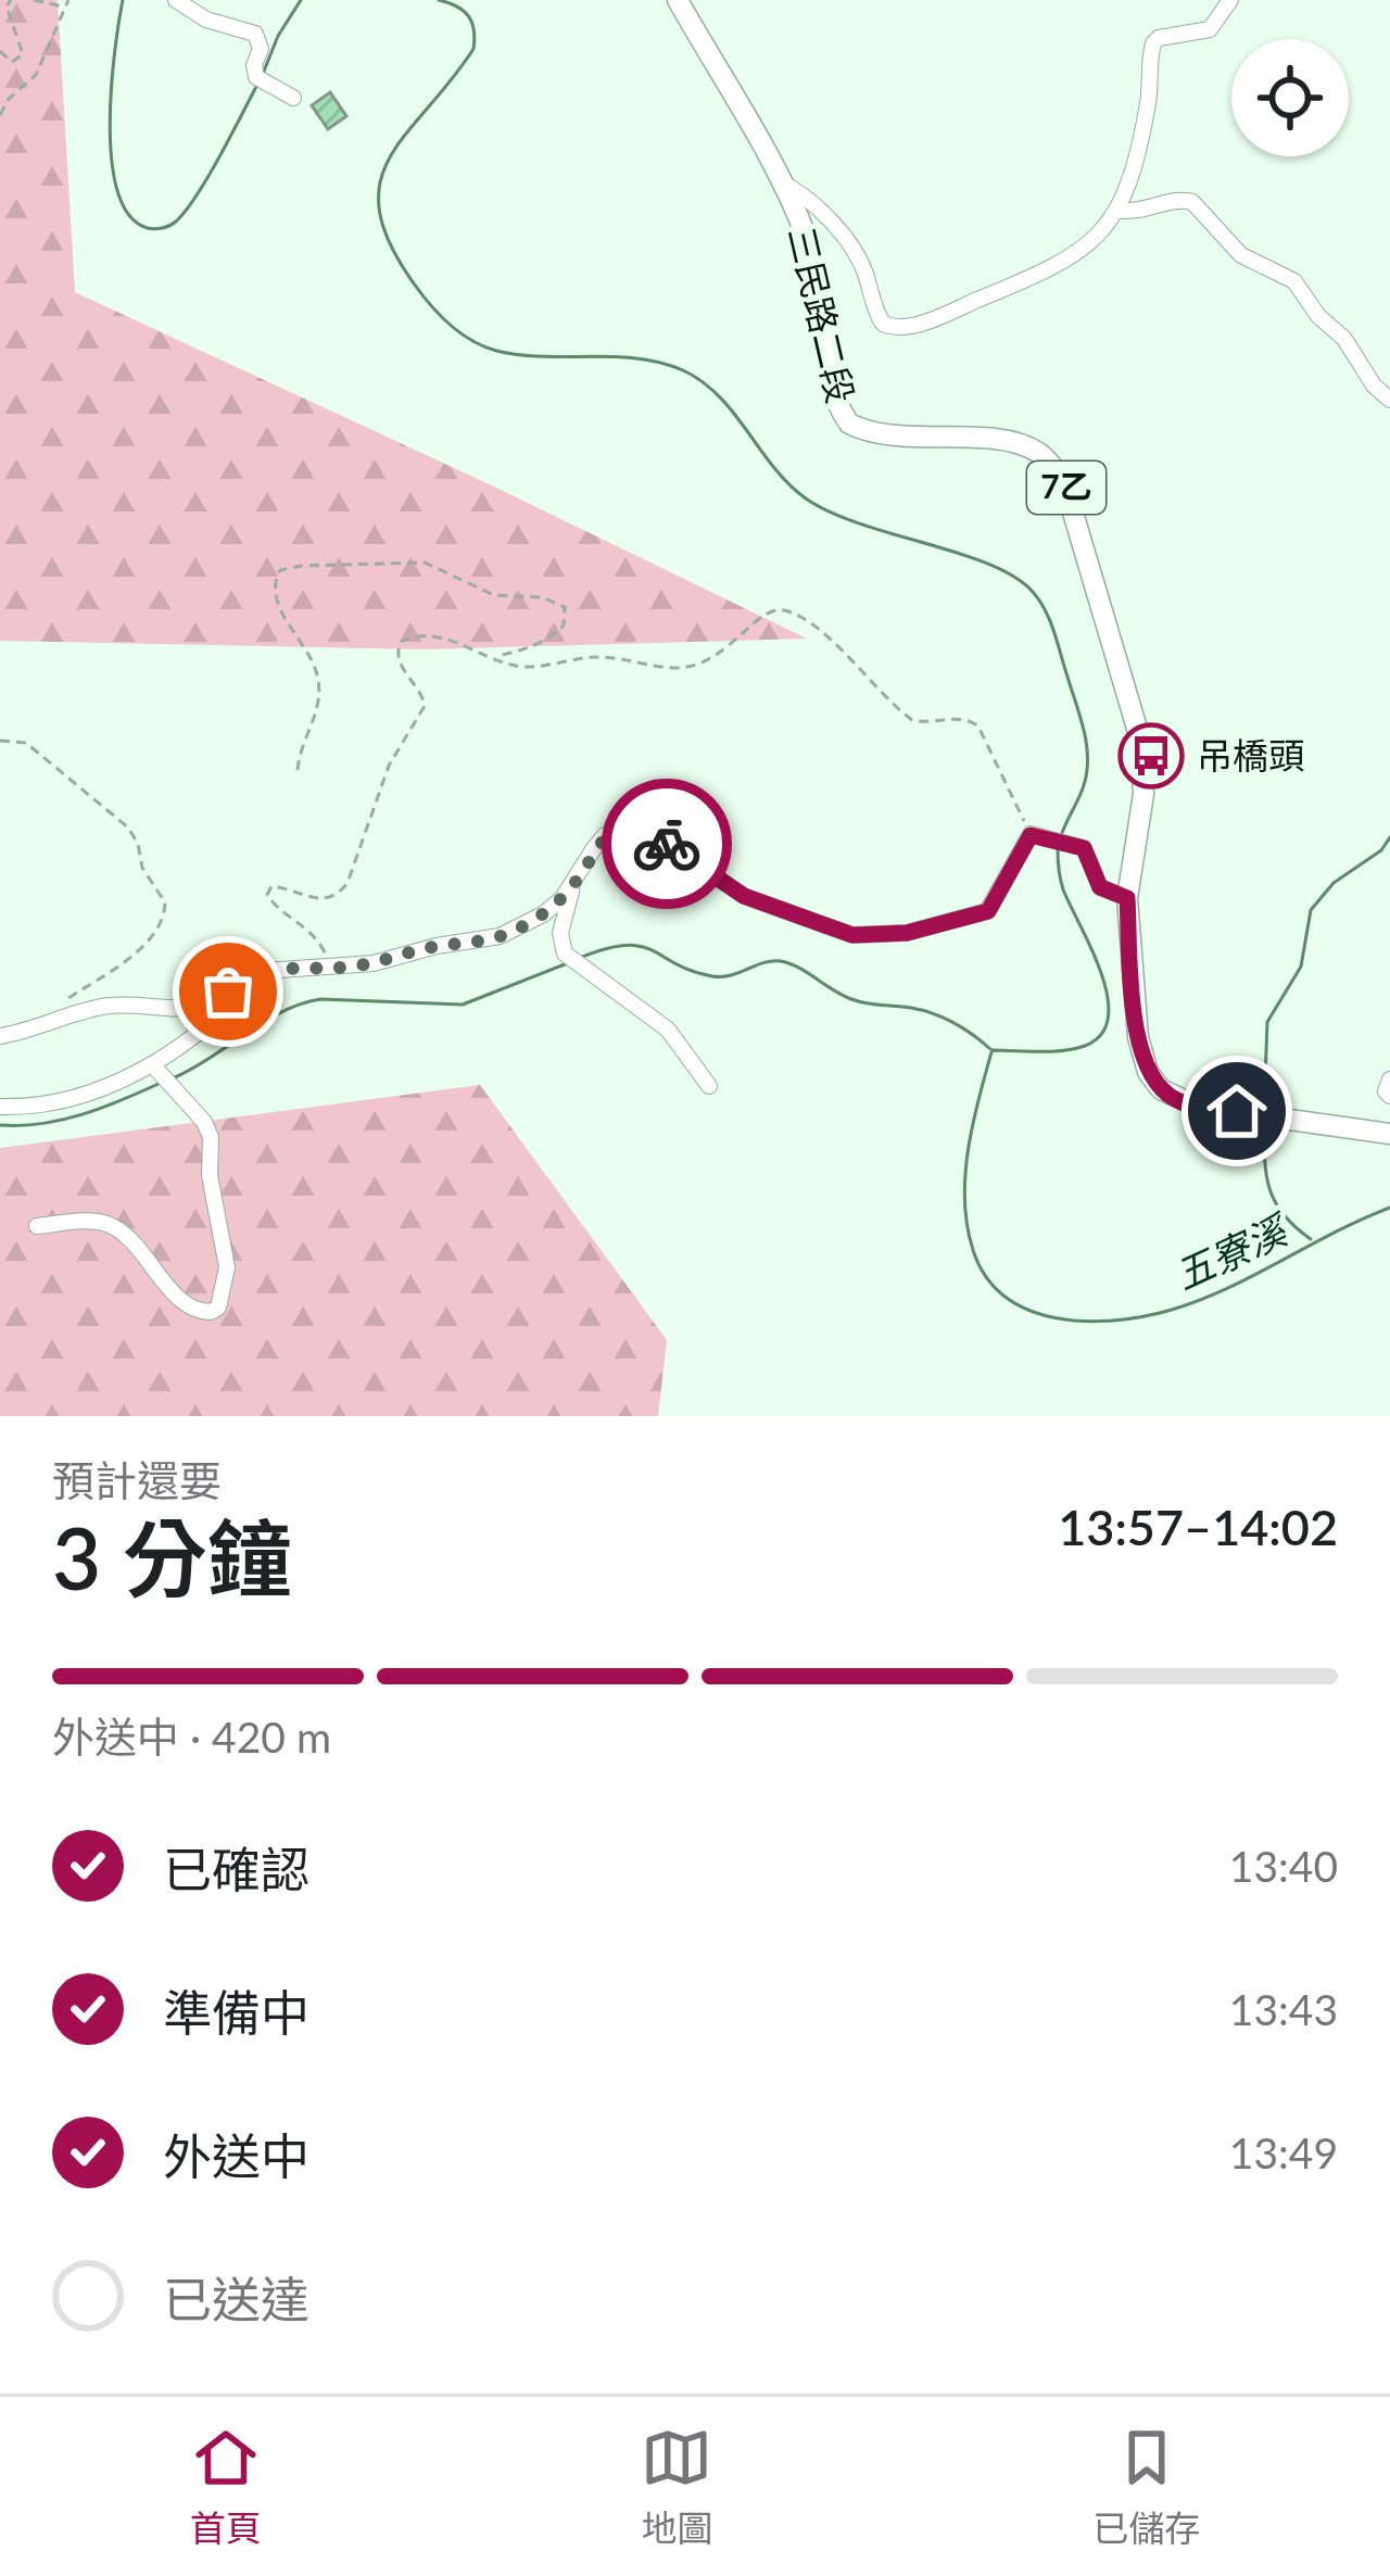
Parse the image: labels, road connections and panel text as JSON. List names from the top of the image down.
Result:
{
  "streets": {
    "main road": ["三民路二段", "7乙"]
  },
  "water": ["五寮溪"],
  "places": {
    "bus stop": ["吊橋頭"]
  },
  "page": {
    "heading": ["3 分鐘", "預計還要", "13:57–14:02"],
    "bar": "外送中 · 420 m",
    "list": [
      ["已確認", "13:40"],
      ["準備中", "13:43"],
      ["外送中", "13:49"],
      "已送達"
    ],
    "tabs": ["首頁", "地圖", "已儲存"]
  }
}
